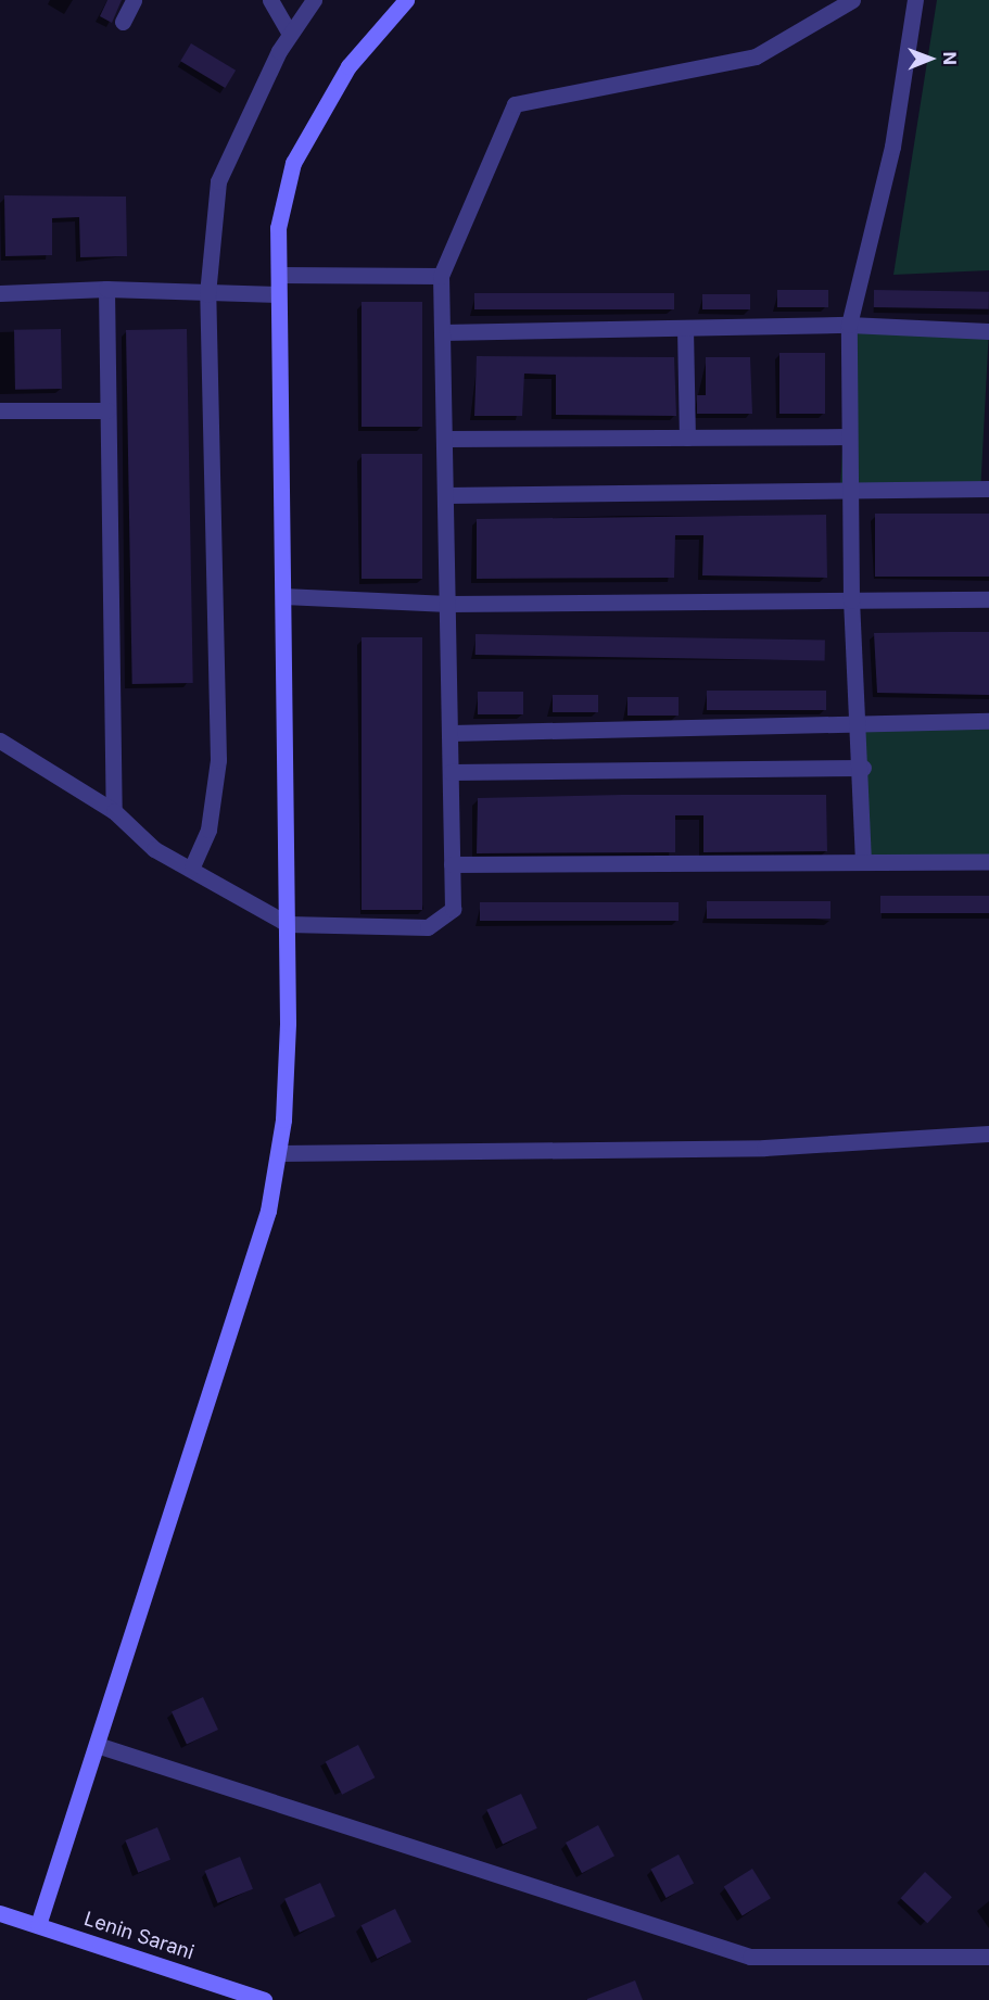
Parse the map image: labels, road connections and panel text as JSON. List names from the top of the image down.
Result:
{
  "streets": {
    "street": ["Lenin Sarani"]
  },
  "north": "right"
}
